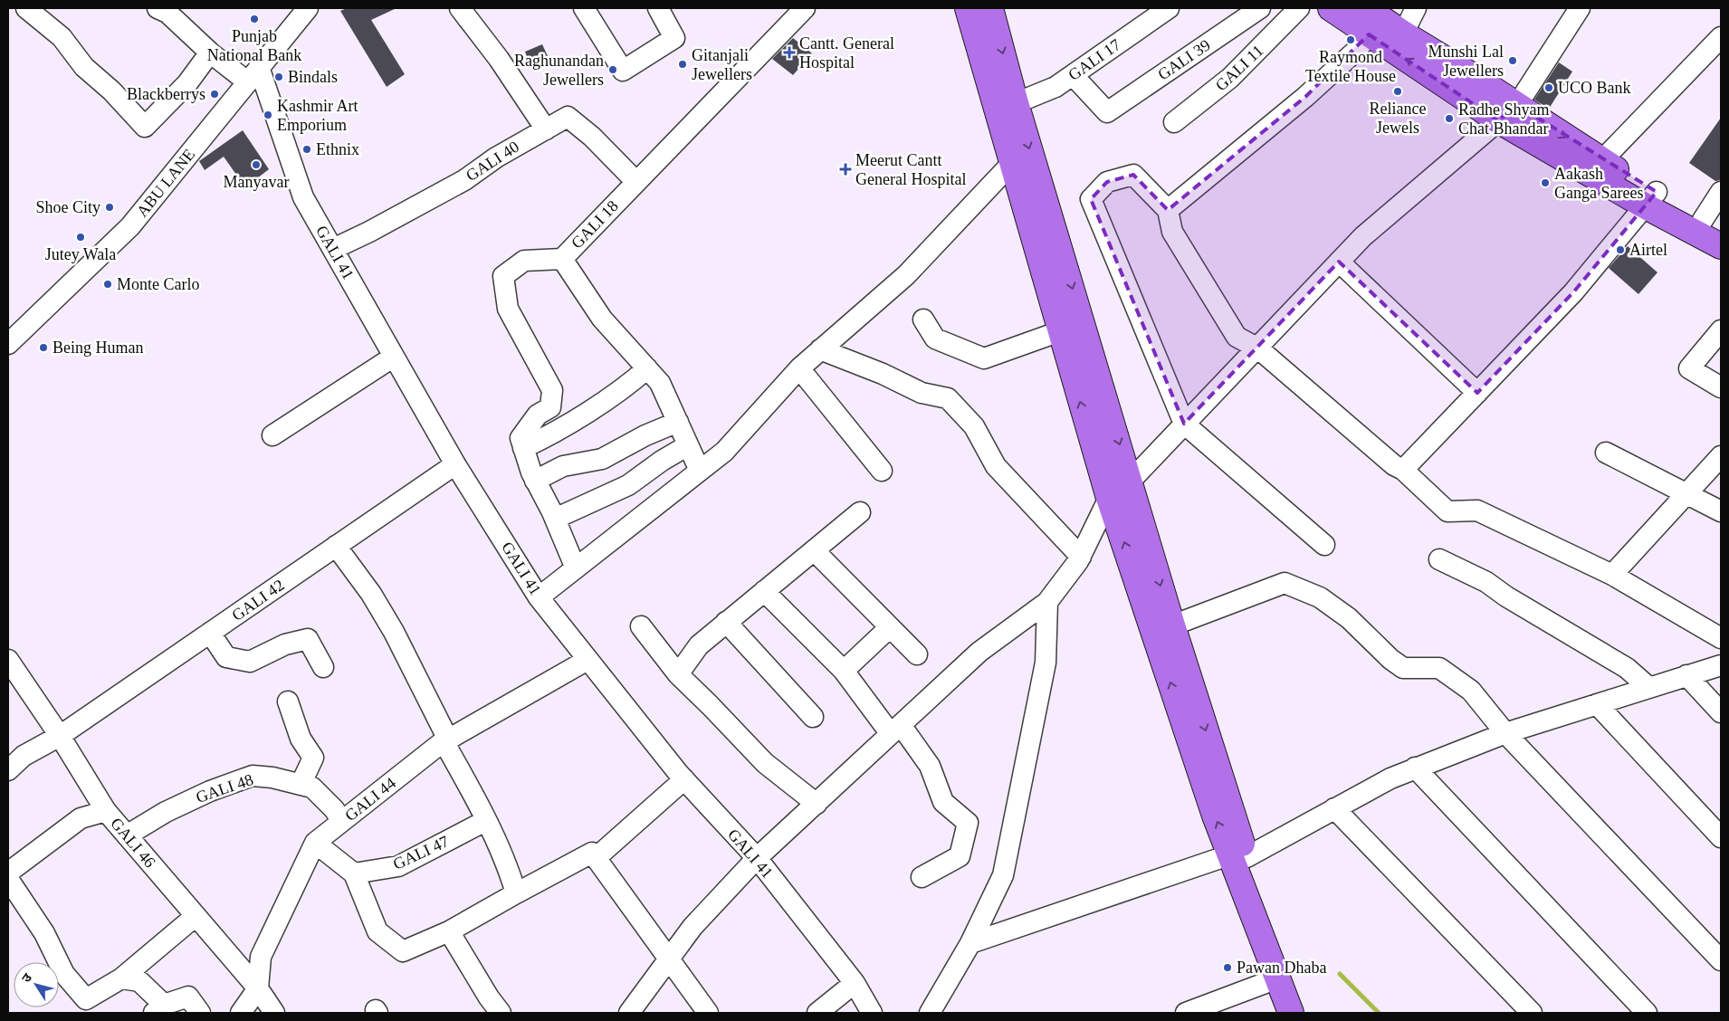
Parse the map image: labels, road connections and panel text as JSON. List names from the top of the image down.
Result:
{
  "streets": {
    "street": [
      "GALI 17",
      "GALI 39",
      "GALI 11",
      "GALI 40",
      "ABU LANE",
      "GALI 18",
      "GALI 41",
      "GALI 42",
      "GALI 48",
      "GALI 44",
      "GALI 46",
      "GALI 47"
    ]
  },
  "crossings": [
    ["GALI 17", "GALI 39"],
    ["GALI 40", "GALI 18"],
    ["GALI 40", "GALI 41"],
    ["ABU LANE", "GALI 41"],
    ["GALI 41", "GALI 42"],
    ["GALI 41", "GALI 44"],
    ["GALI 42", "GALI 46"],
    ["GALI 48", "GALI 44"],
    ["GALI 48", "GALI 46"],
    ["GALI 44", "GALI 46"]
  ],
  "places": {
    "other": [
      "Punjab National Bank",
      "Raymond Textile House",
      "Munshi Lal Jewellers",
      "Gitanjali Jewellers",
      "Raghunandan Jewellers",
      "Bindals",
      "UCO Bank",
      "Reliance Jewels",
      "Blackberrys",
      "Kashmir Art Emporium",
      "Radhe Shyam Chat Bhandar",
      "Ethnix",
      "Manyavar",
      "Aakash Ganga Sarees",
      "Shoe City",
      "Jutey Wala",
      "Airtel",
      "Monte Carlo",
      "Being Human",
      "Pawan Dhaba"
    ],
    "health": ["Cantt. General Hospital", "Meerut Cantt General Hospital"]
  },
  "north": "top left"
}
